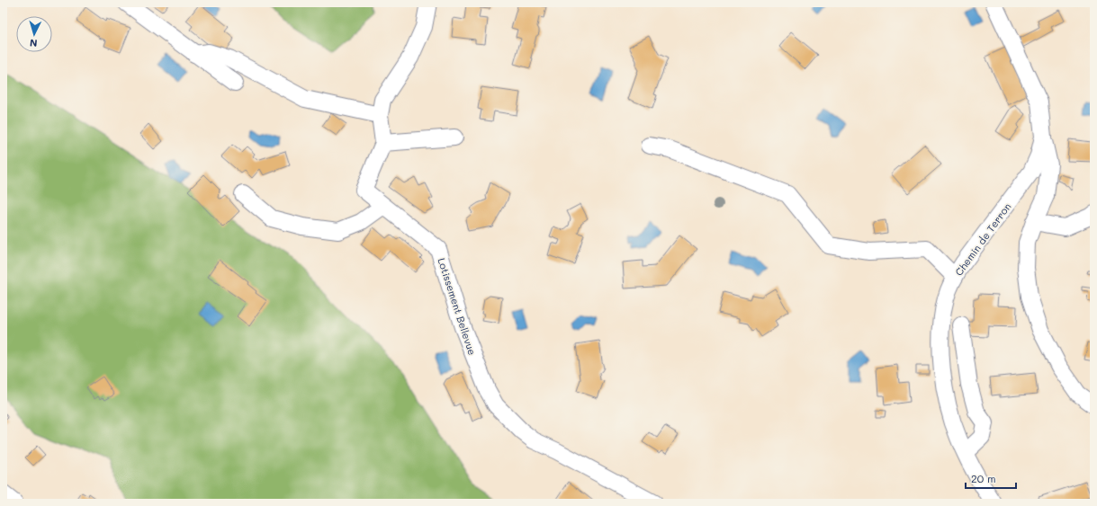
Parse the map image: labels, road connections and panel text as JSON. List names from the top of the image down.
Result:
{
  "streets": {
    "street": ["Chemin de Terron", "Lotissement Bellevue"]
  },
  "scale_bar": "20 m",
  "north": "bottom"
}
